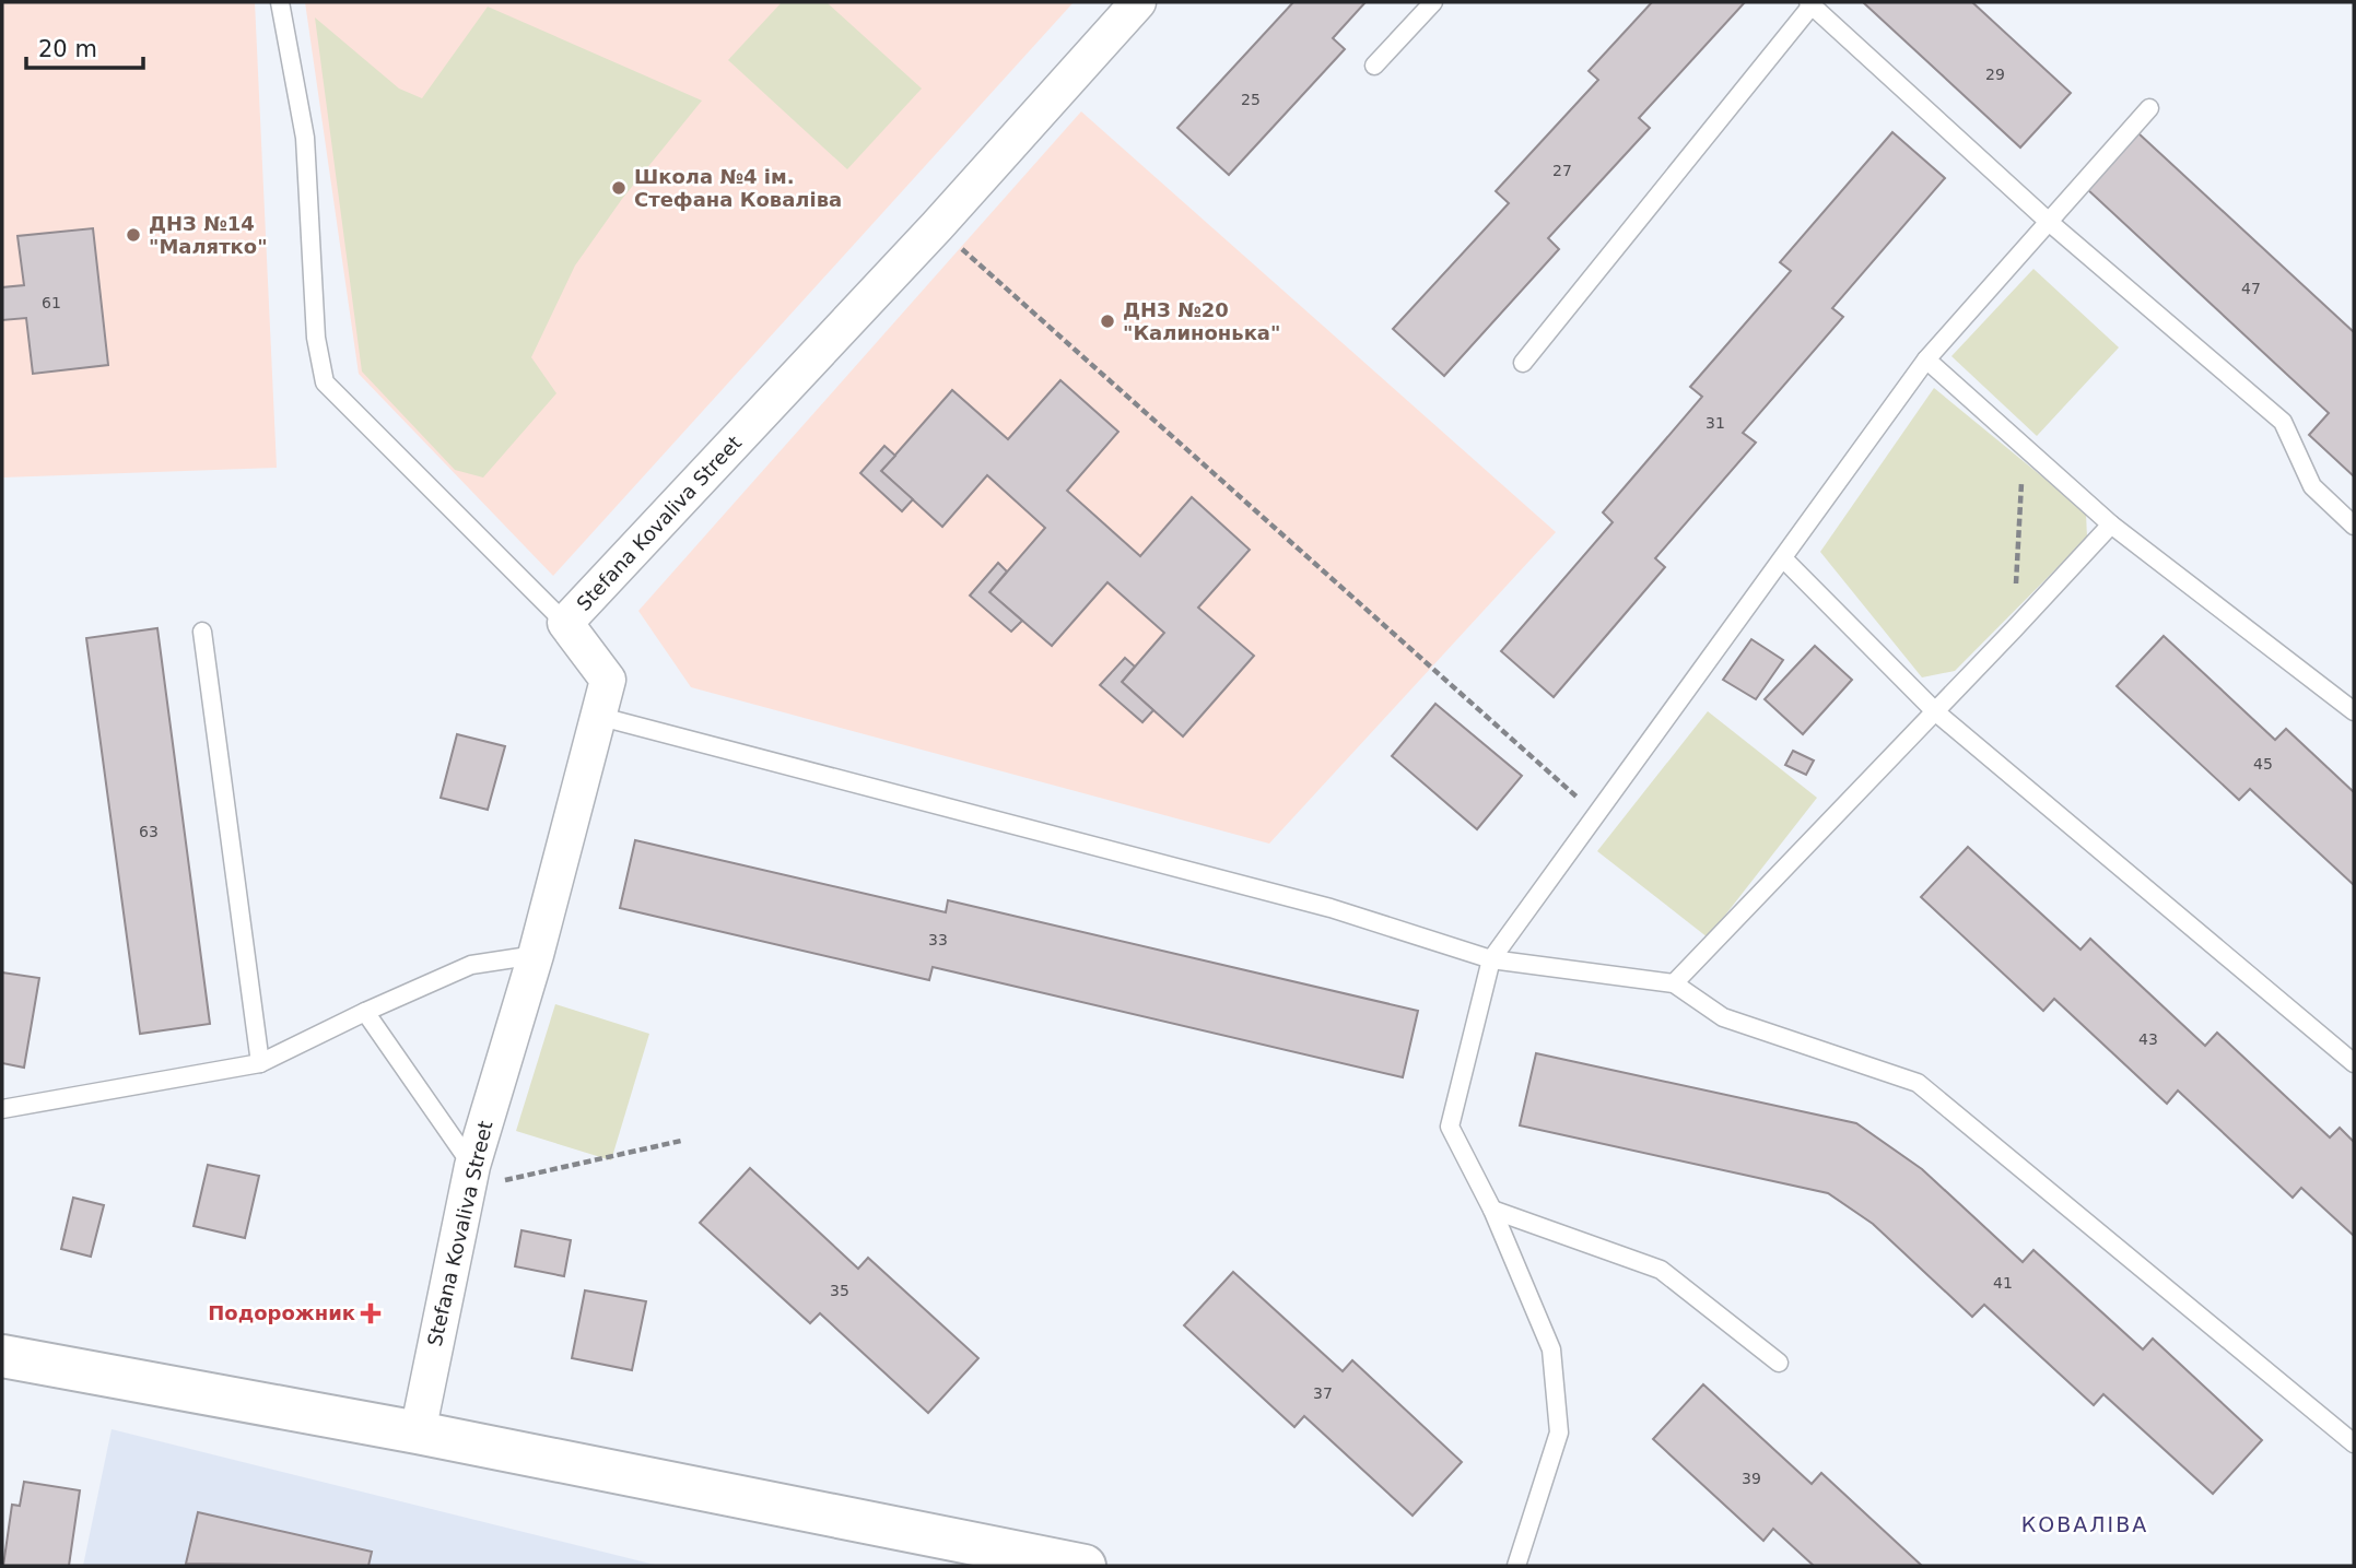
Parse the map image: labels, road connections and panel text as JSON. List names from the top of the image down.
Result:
{
  "streets": {
    "street": ["Stefana Kovaliva Street"]
  },
  "districts": ["КОВАЛІВА"],
  "places": {
    "other": ["Школа №4 ім. Стефана Коваліва", "ДНЗ №14 \"Малятко\"", "ДНЗ №20 \"Калинонька\""],
    "health": ["Подорожник"]
  },
  "house_numbers": [
    "29",
    "25",
    "27",
    "47",
    "61",
    "31",
    "45",
    "63",
    "33",
    "43",
    "41",
    "35",
    "37",
    "39"
  ],
  "scale_bar": "20 m"
}
